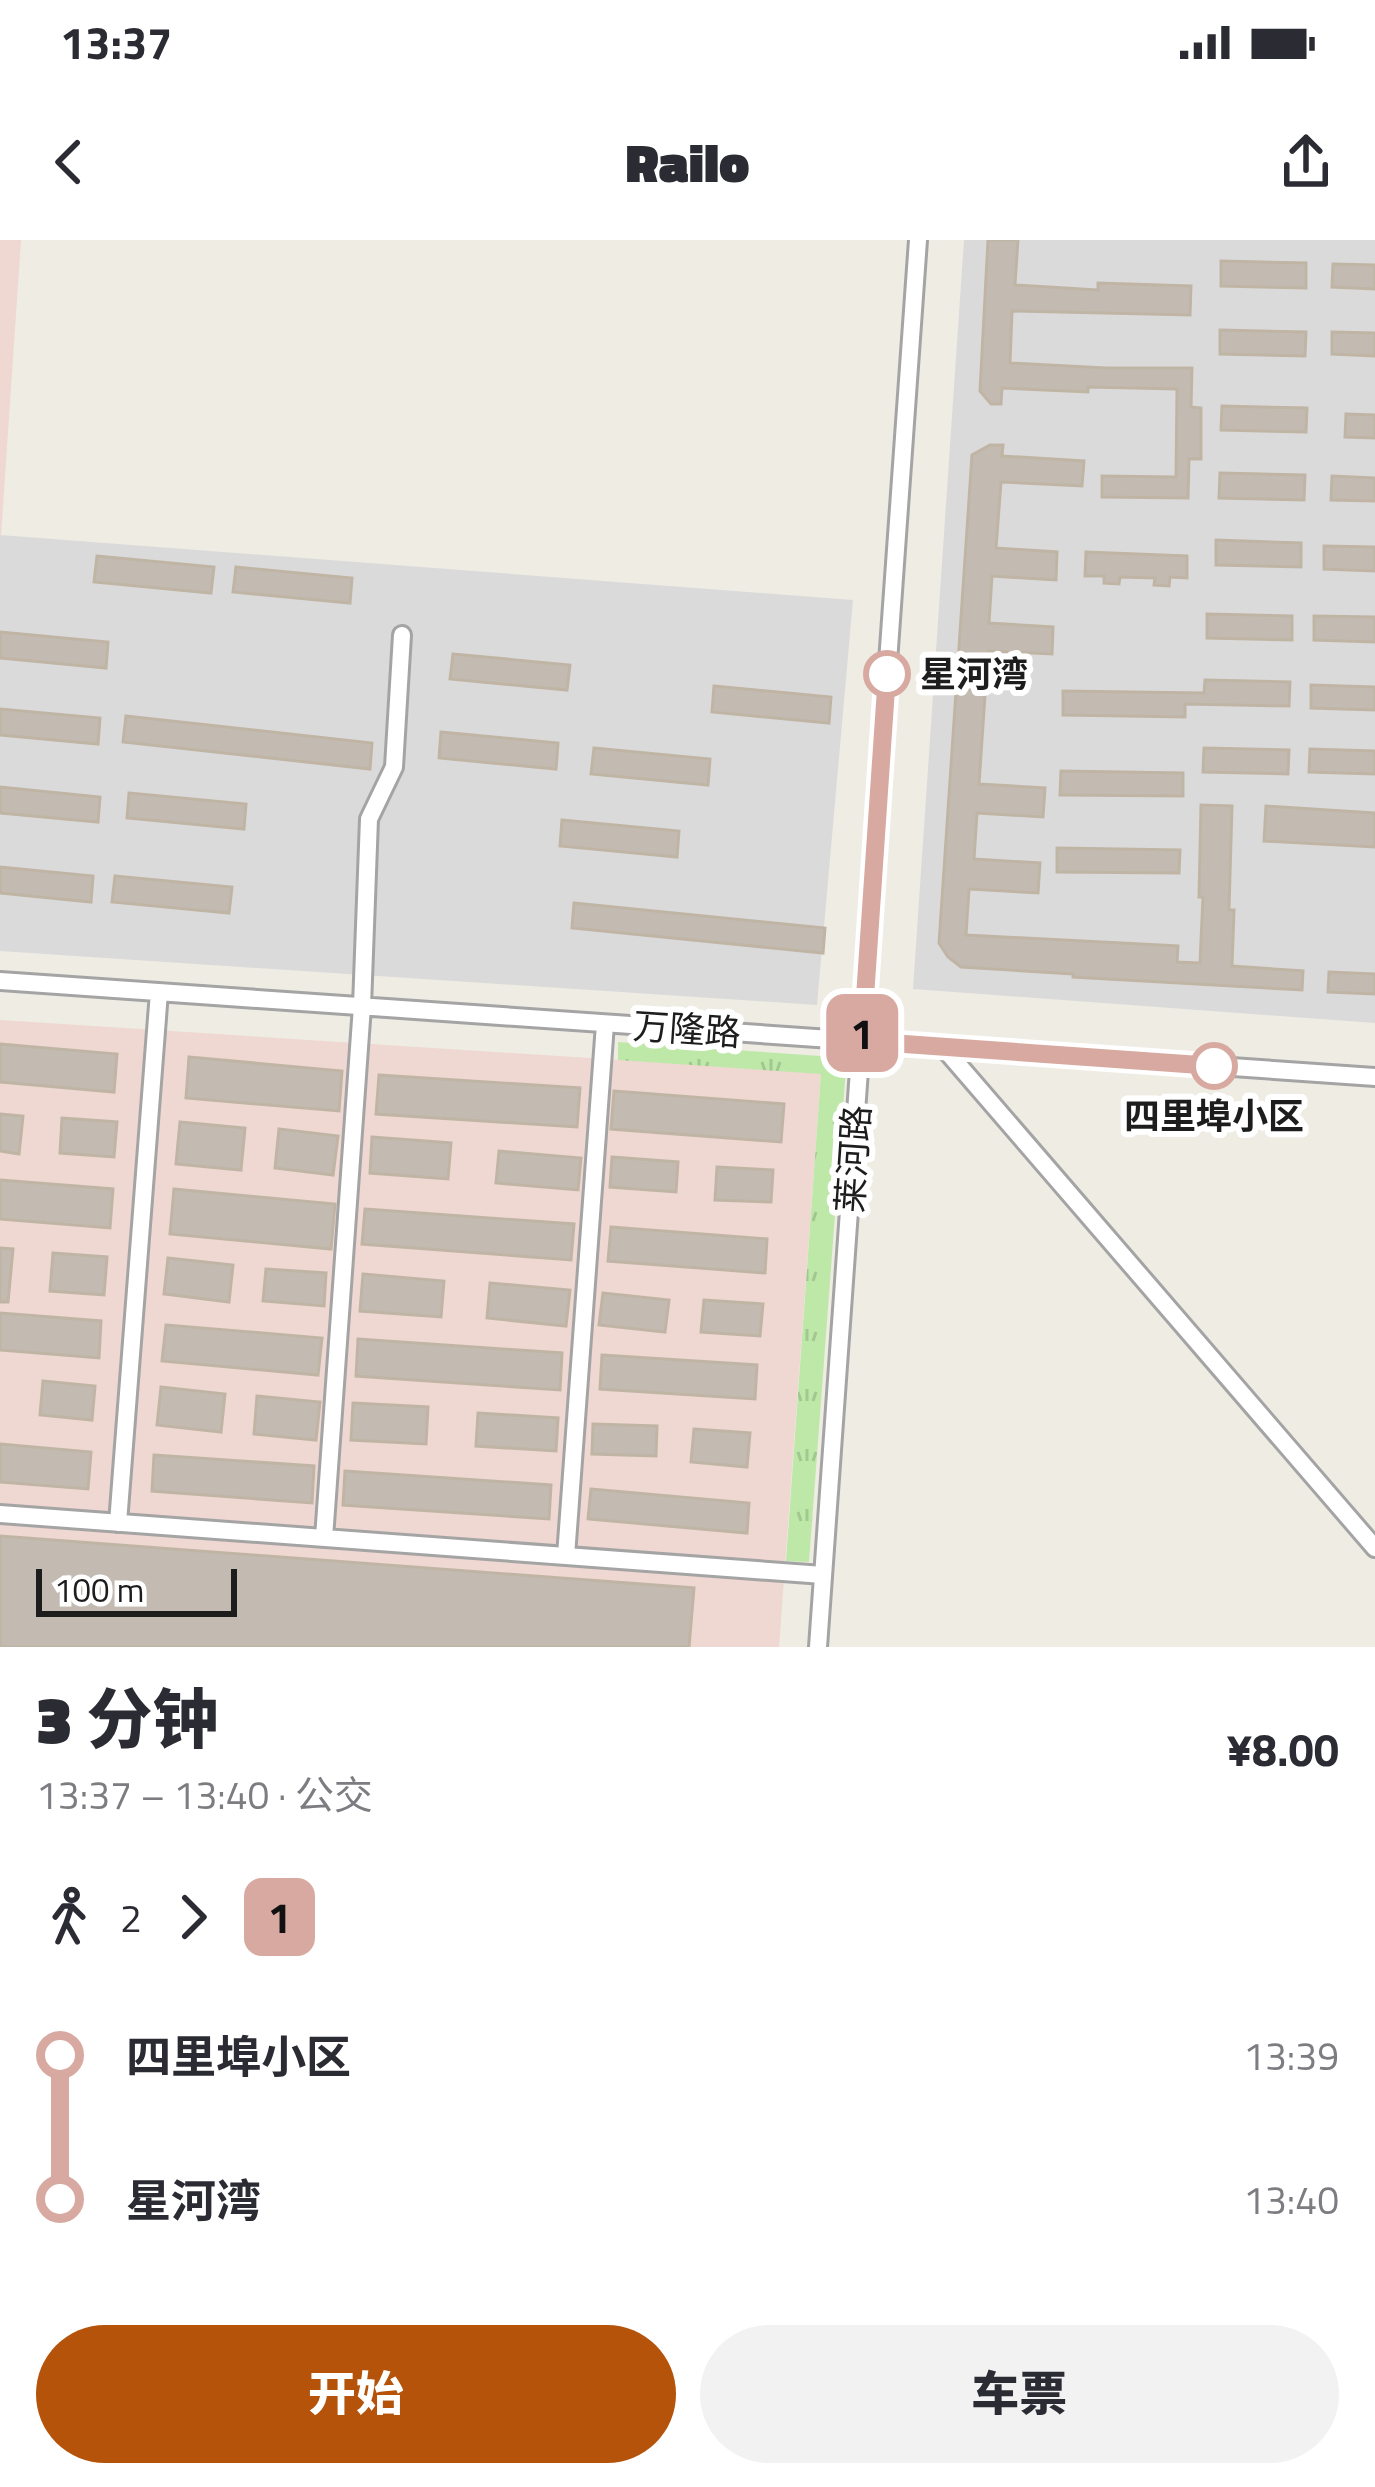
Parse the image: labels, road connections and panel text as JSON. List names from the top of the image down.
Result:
{
  "streets": {
    "street": ["万隆路", "莱河路"]
  },
  "crossings": [
    ["万隆路", "莱河路"]
  ],
  "places": ["星河湾", "四里埠小区"],
  "lines": ["bus line 1"],
  "scale_bar": "100 m",
  "page": {
    "status": "13:37",
    "header": "Railo",
    "on_map": "1",
    "scale": "100 m",
    "heading": ["3 分钟", "13:37 – 13:40 · 公交", "¥8.00"],
    "legs": ["2", "1"],
    "list": [
      {
        "name": "四里埠小区",
        "value": "13:39"
      },
      {
        "name": "星河湾",
        "value": "13:40"
      }
    ],
    "buttons": ["开始", "车票"]
  }
}
